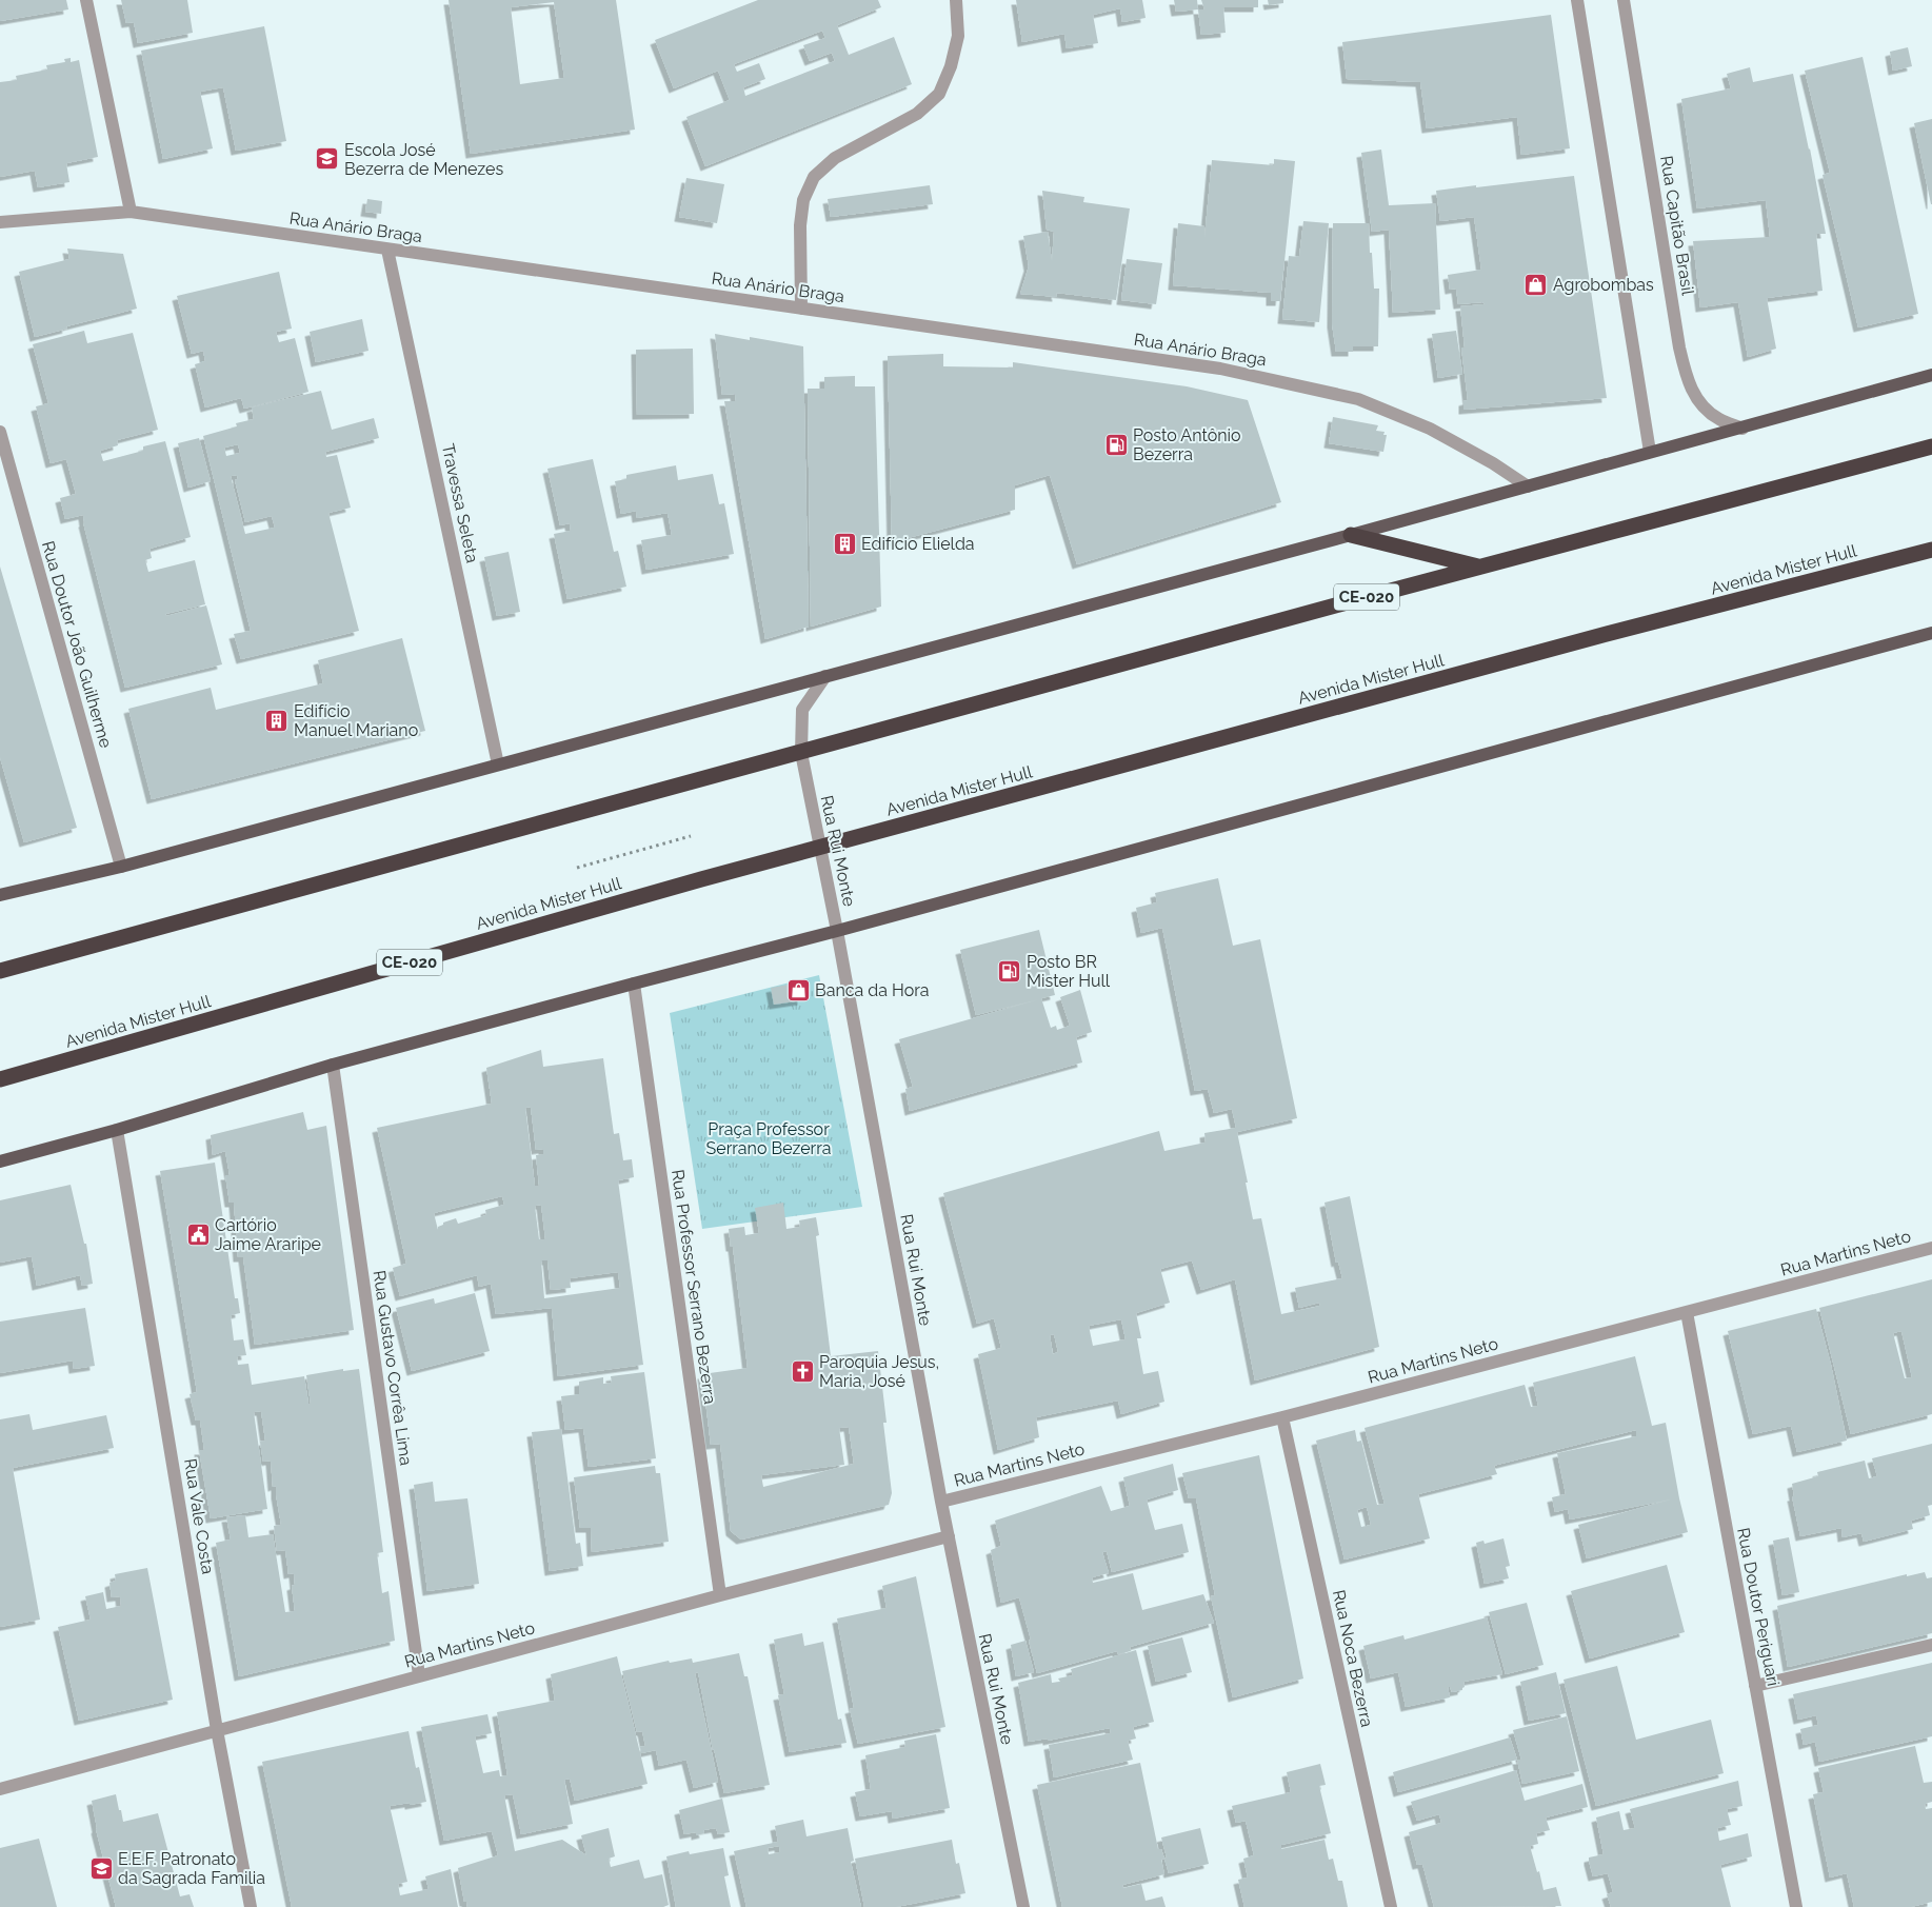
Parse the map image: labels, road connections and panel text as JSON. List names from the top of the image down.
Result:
{
  "streets": {
    "highway": ["Avenida Mister Hull", "CE-020"],
    "street": [
      "Rua Capitão Brasil",
      "Rua Anário Braga",
      "Travessa Seleta",
      "Rua Doutor João Guilherme",
      "Rua Rui Monte",
      "Rua Martins Neto",
      "Rua Professor Serrano Bezerra",
      "Rua Gustavo Corrêa Lima",
      "Rua Vale Costa",
      "Rua Doutor Periguari",
      "Rua Noca Bezerra"
    ]
  },
  "crossings": [
    ["Rua Anário Braga", "Travessa Seleta"],
    ["Avenida Mister Hull", "Rua Rui Monte"],
    ["CE-020", "Rua Rui Monte"],
    ["Rua Rui Monte", "Rua Martins Neto"],
    ["Rua Martins Neto", "Rua Professor Serrano Bezerra"],
    ["Rua Martins Neto", "Rua Gustavo Corrêa Lima"],
    ["Rua Martins Neto", "Rua Vale Costa"],
    ["Rua Martins Neto", "Rua Doutor Periguari"],
    ["Rua Martins Neto", "Rua Noca Bezerra"]
  ],
  "parks": ["Praça Professor Serrano Bezerra"],
  "places": {
    "school or university": ["Escola José Bezerra de Menezes", "E.E.F. Patronato da Sagrada Familia"],
    "shop": ["Agrobombas", "Banca da Hora"],
    "fuel station": ["Posto Antônio Bezerra", "Posto BR Mister Hull"],
    "building": ["Edifício Elielda", "Edifício Manuel Mariano"],
    "public building": ["Cartório Jaime Araripe"],
    "church": ["Paroquia Jesus, Maria, José"]
  }
}
